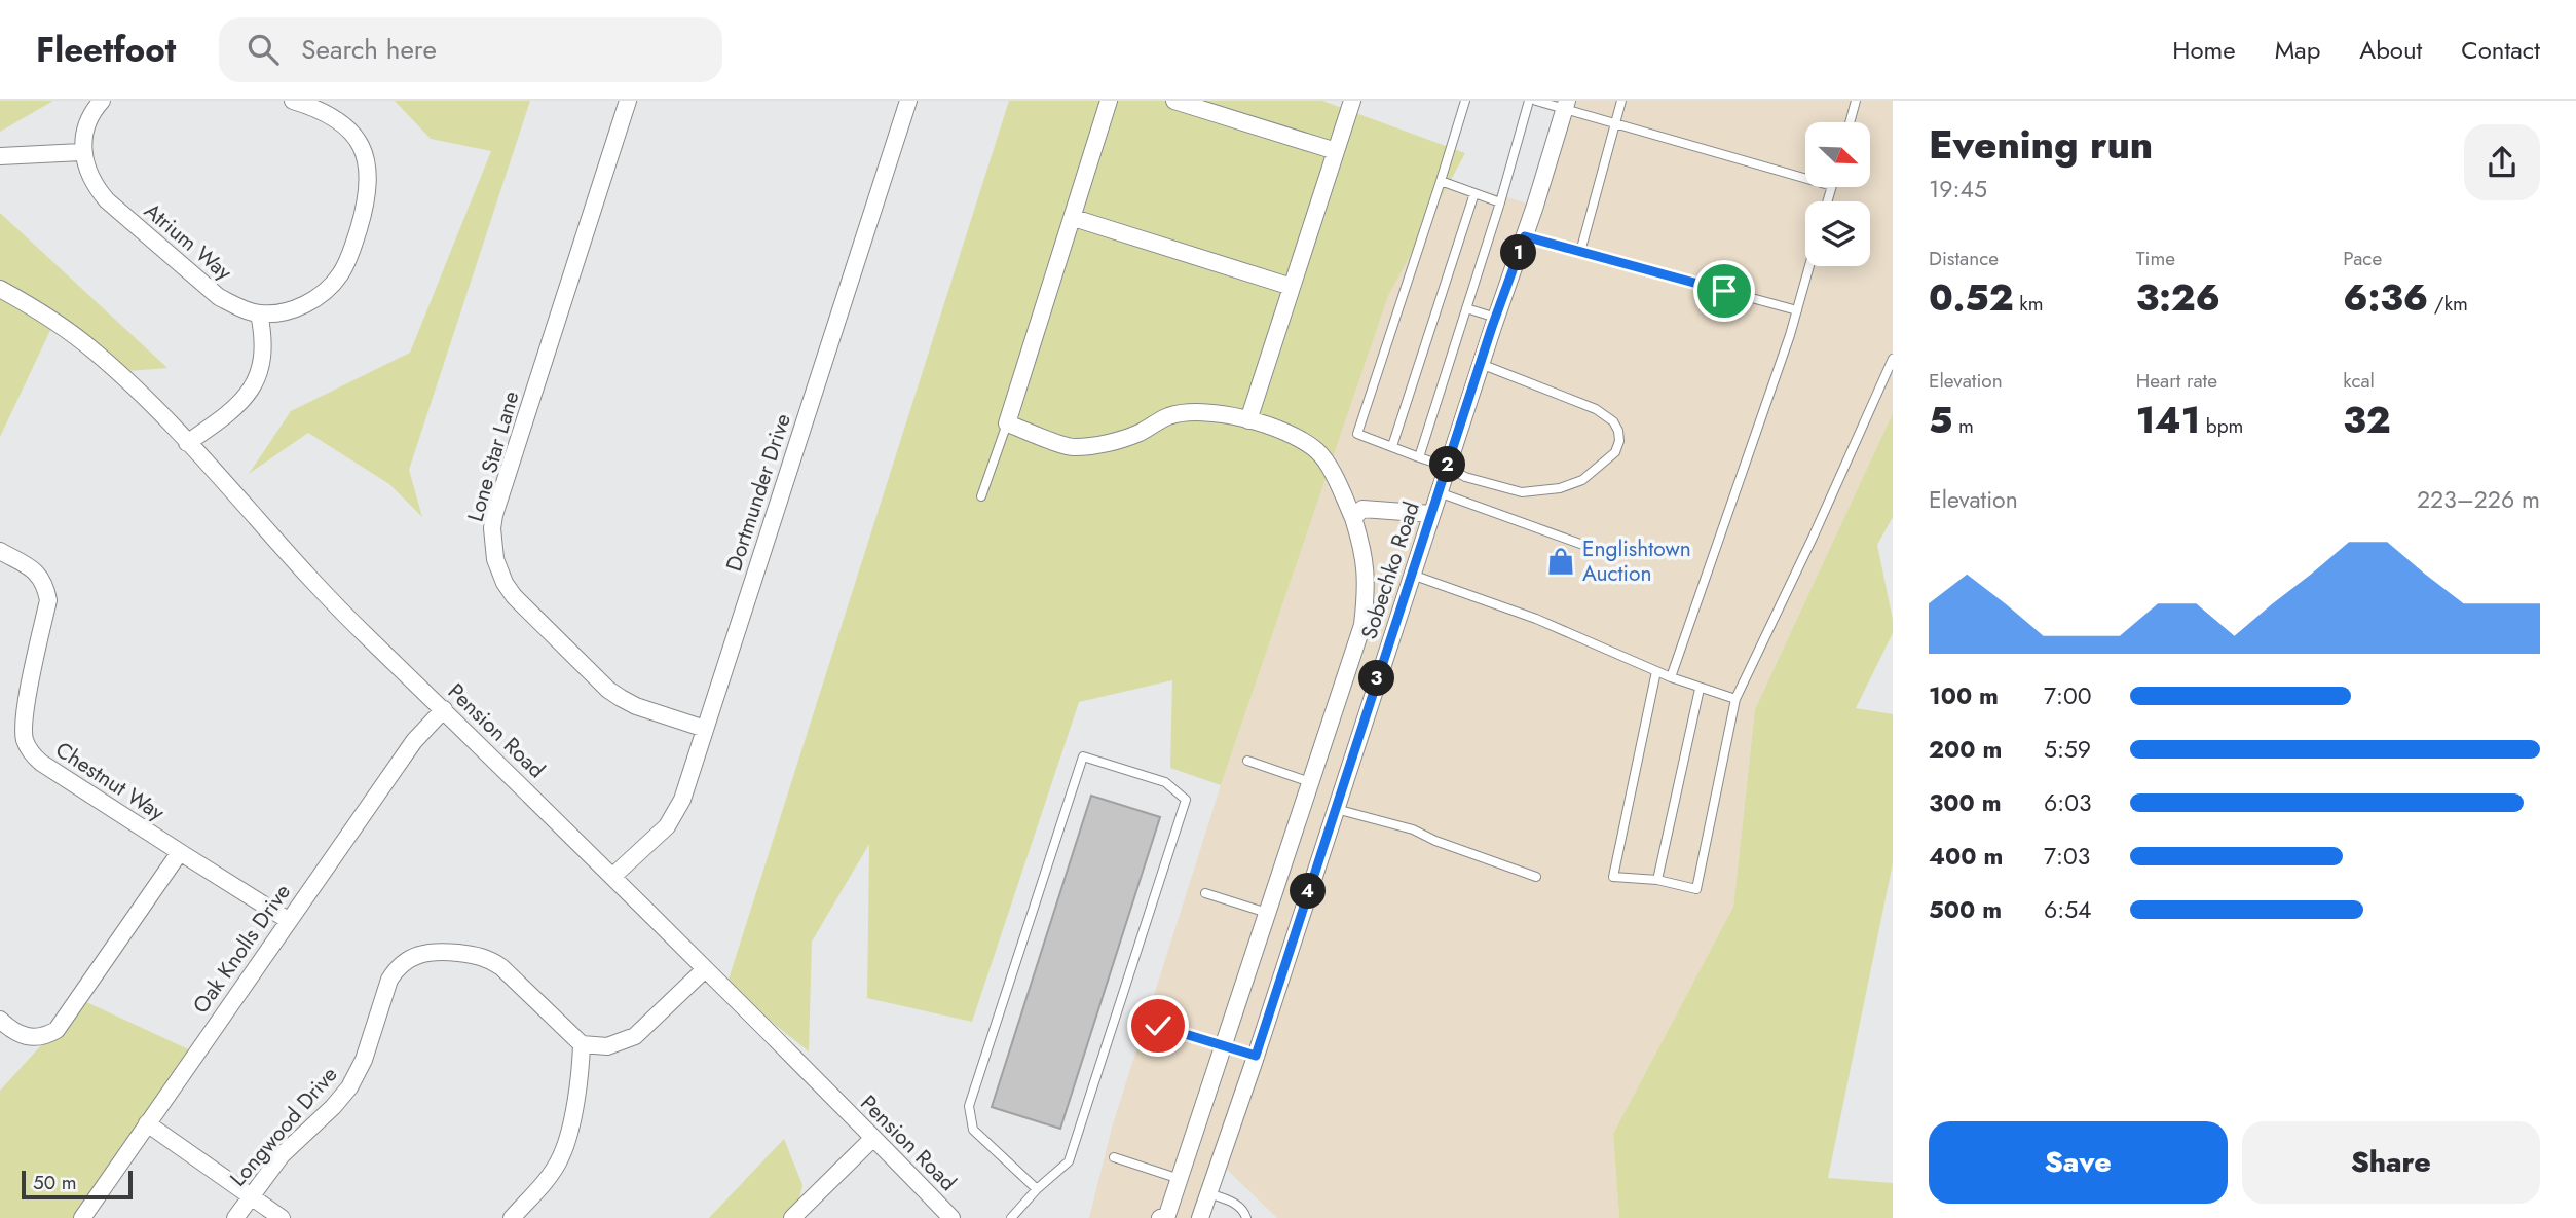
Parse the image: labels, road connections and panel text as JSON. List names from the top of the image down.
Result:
{
  "streets": {
    "street": [
      "Atrium Way",
      "Lone Star Lane",
      "Dortmunder Drive",
      "Sobechko Road",
      "Pension Road",
      "Chestnut Way",
      "Oak Knolls Drive",
      "Longwood Drive"
    ]
  },
  "crossings": [
    ["Lone Star Lane", "Dortmunder Drive"],
    ["Dortmunder Drive", "Pension Road"],
    ["Pension Road", "Oak Knolls Drive"],
    ["Chestnut Way", "Oak Knolls Drive"]
  ],
  "places": {
    "shop": ["Englishtown Auction"]
  },
  "scale_bar": "50 m",
  "north": "bottom right",
  "page": {
    "header": "Fleetfoot",
    "search": "Search here",
    "nav": [
      "Home",
      "Map",
      "About",
      "Contact"
    ],
    "heading": ["Evening run", "19:45"],
    "stats": [
      ["Distance", "0.52 km"],
      ["Time", "3:26"],
      ["Pace", "6:36 /km"],
      ["Elevation", "5 m"],
      ["Heart rate", "141 bpm"],
      ["kcal", "32"]
    ],
    "pins": [
      "1",
      "2",
      "3",
      "4"
    ],
    "chart": ["Elevation", "223–226 m"],
    "list": [
      {
        "name": "100 m",
        "note": "7:00"
      },
      {
        "name": "200 m",
        "note": "5:59"
      },
      {
        "name": "300 m",
        "note": "6:03"
      },
      {
        "name": "400 m",
        "note": "7:03"
      },
      {
        "name": "500 m",
        "note": "6:54"
      }
    ],
    "buttons": ["Save", "Share"],
    "scale": "50 m"
  }
}
